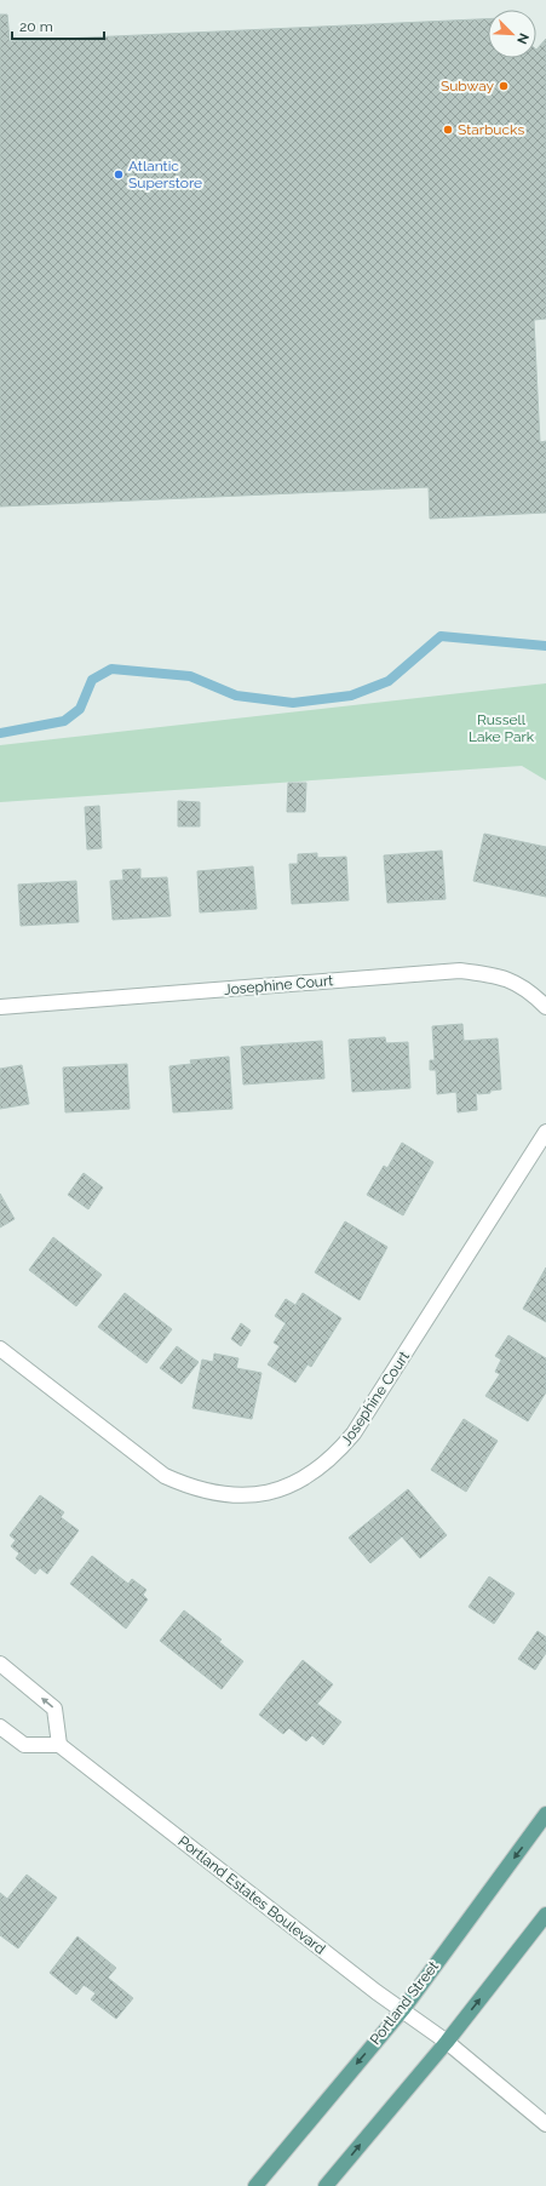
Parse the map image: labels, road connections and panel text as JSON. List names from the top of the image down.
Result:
{
  "streets": {
    "main road": ["Portland Street"],
    "street": ["Josephine Court", "Portland Estates Boulevard"]
  },
  "crossings": [
    ["Portland Estates Boulevard", "Portland Street"]
  ],
  "parks": ["Russell Lake Park"],
  "places": ["Subway", "Starbucks", "Atlantic Superstore"],
  "scale_bar": "20 m",
  "north": "bottom right"
}
